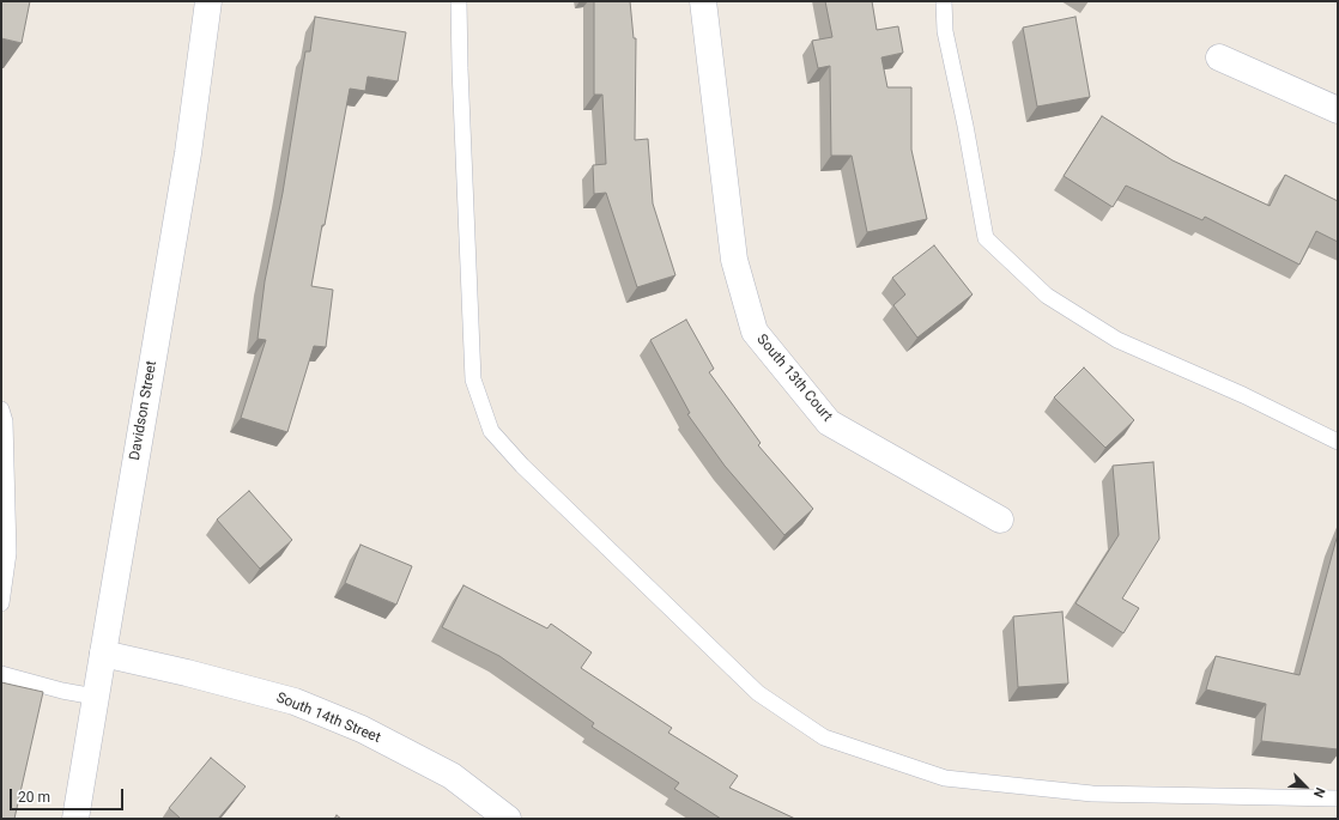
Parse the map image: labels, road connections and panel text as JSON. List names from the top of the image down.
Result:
{
  "streets": {
    "street": ["South 13th Court", "Davidson Street", "South 14th Street"]
  },
  "crossings": [
    ["Davidson Street", "South 14th Street"]
  ],
  "scale_bar": "20 m",
  "north": "bottom right"
}
